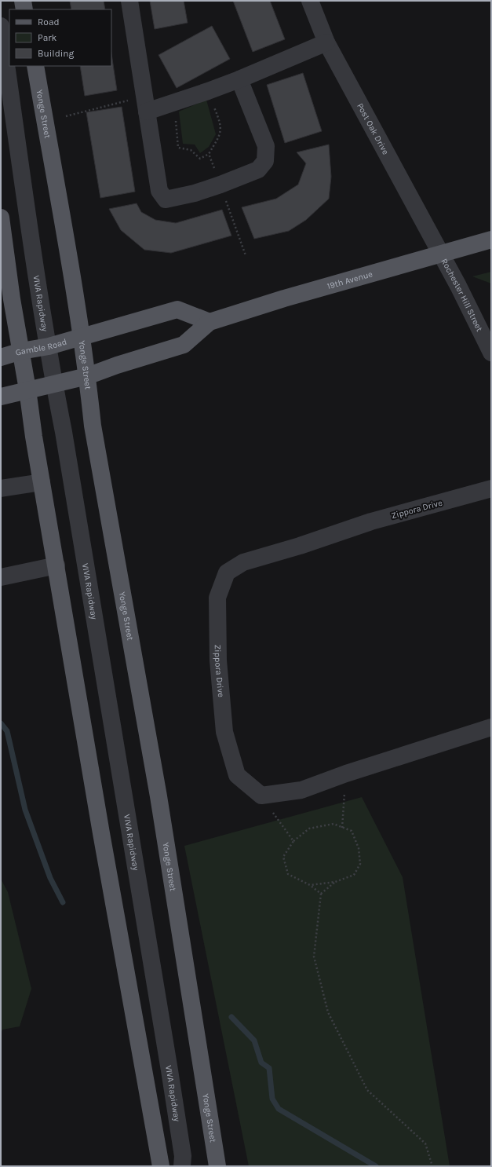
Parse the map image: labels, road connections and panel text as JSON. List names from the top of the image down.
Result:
{
  "streets": {
    "main road": ["Yonge Street", "19th Avenue", "Gamble Road"],
    "street": [
      "Post Oak Drive",
      "Rochester Hill Street",
      "VIVA Rapidway",
      "Zippora Drive"
    ]
  },
  "crossings": [
    ["Yonge Street", "19th Avenue"],
    ["Yonge Street", "Gamble Road"],
    ["Post Oak Drive", "19th Avenue"],
    ["Post Oak Drive", "Rochester Hill Street"],
    ["19th Avenue", "Rochester Hill Street"],
    ["19th Avenue", "VIVA Rapidway"],
    ["VIVA Rapidway", "Gamble Road"]
  ],
  "legend": ["Road", "Park", "Building"]
}
